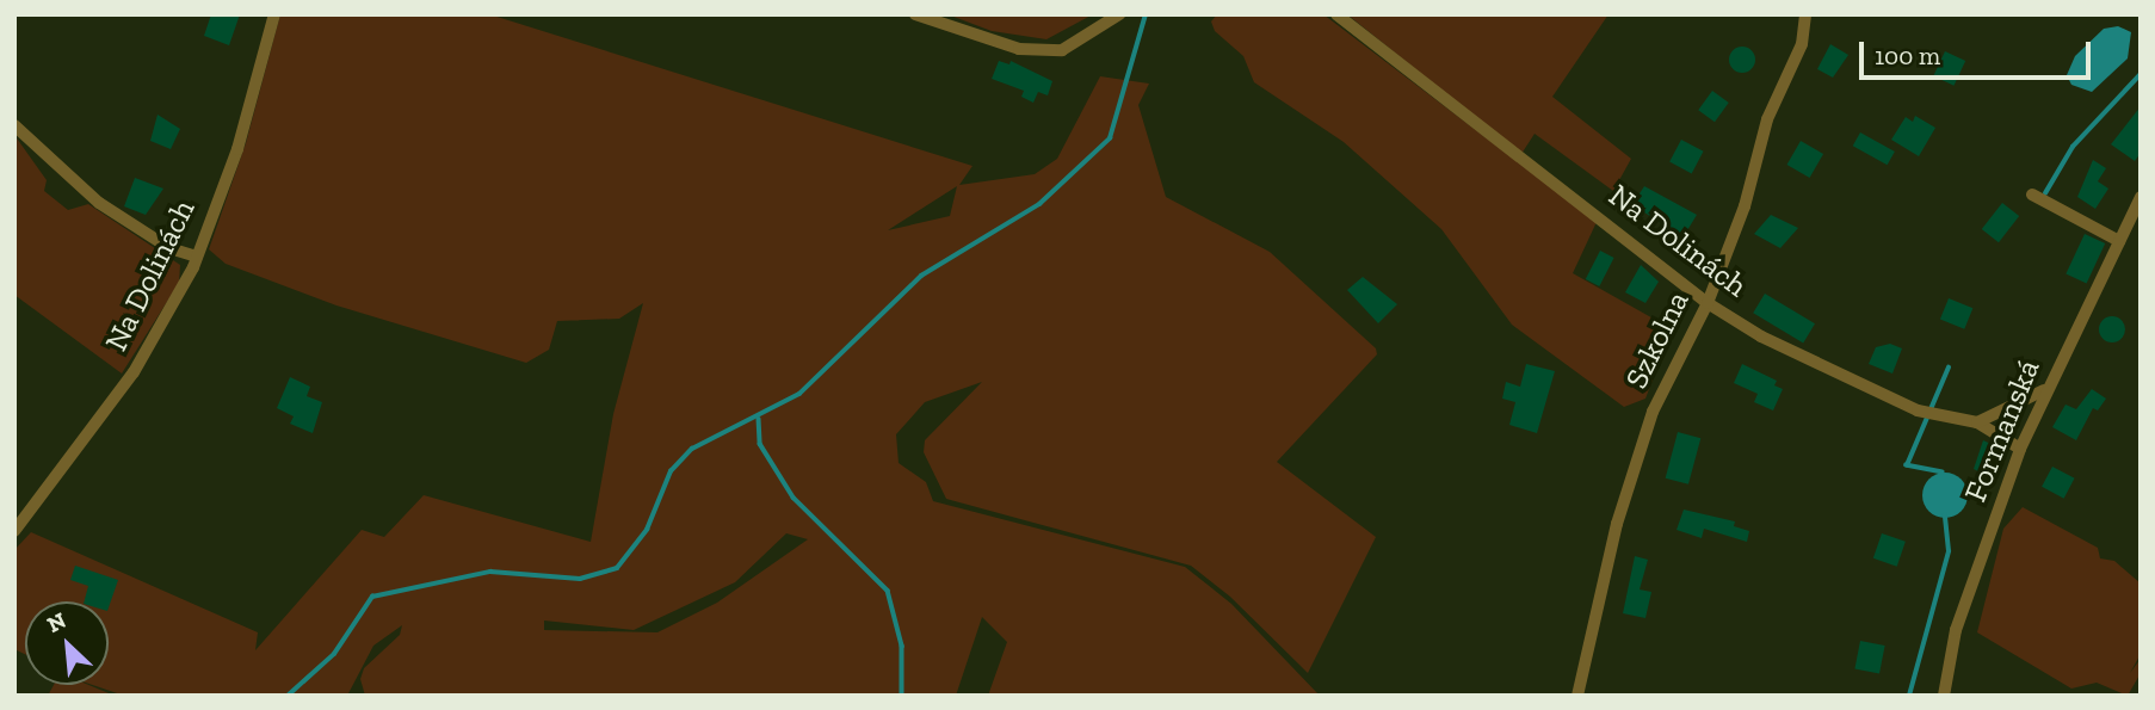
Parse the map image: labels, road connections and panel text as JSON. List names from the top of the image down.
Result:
{
  "streets": {
    "street": ["Na Dolinách", "Szkolna", "Formanská"]
  },
  "crossings": [
    ["Na Dolinách", "Szkolna"],
    ["Na Dolinách", "Formanská"]
  ],
  "scale_bar": "100 m",
  "north": "top left"
}
